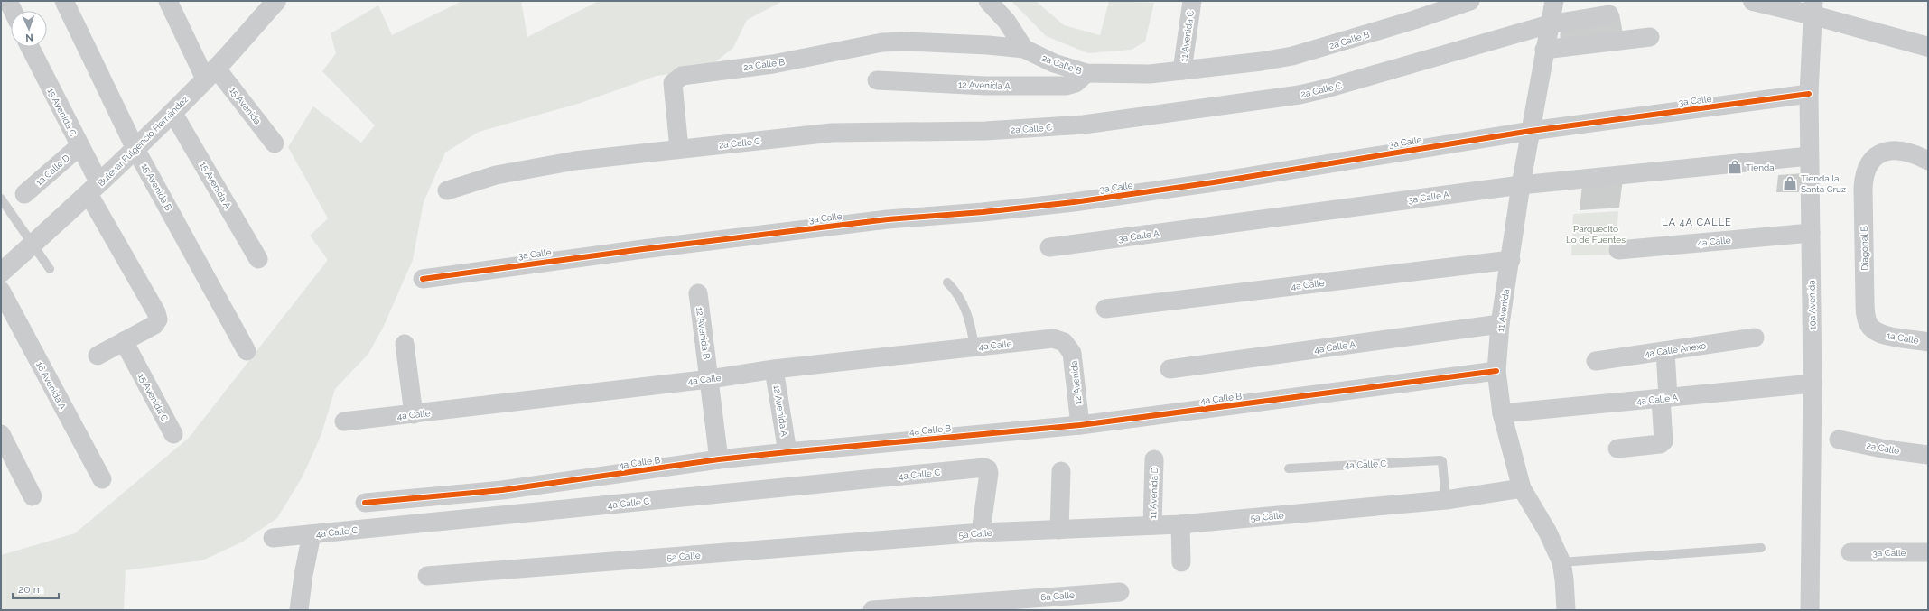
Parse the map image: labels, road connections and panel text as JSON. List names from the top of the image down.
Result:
{
  "streets": {
    "street": [
      "11 Avenida C",
      "2a Calle B",
      "12 Avenida A",
      "2a Calle C",
      "3a Calle",
      "15 Avenida",
      "15 Avenida C",
      "Bulevar Fulgencio Hernández",
      "1a Calle D",
      "15 Avenida A",
      "15 Avenida B",
      "3a Calle A",
      "4a Calle",
      "Diagonal B",
      "10a Avenida",
      "11 Avenida",
      "12 Avenida B",
      "1a Calle",
      "4a Calle A",
      "4a Calle Anexo",
      "12 Avenida",
      "16 Avenida A",
      "4a Calle B",
      "2a Calle",
      "4a Calle C",
      "11 Avenida D",
      "5a Calle",
      "6a Calle"
    ]
  },
  "crossings": [
    ["11 Avenida C", "2a Calle B"],
    ["2a Calle B", "12 Avenida A"],
    ["2a Calle B", "2a Calle C"],
    ["12 Avenida A", "4a Calle"],
    ["12 Avenida A", "4a Calle B"],
    ["2a Calle C", "11 Avenida"],
    ["3a Calle", "10a Avenida"],
    ["3a Calle", "11 Avenida"],
    ["15 Avenida", "Bulevar Fulgencio Hernández"],
    ["15 Avenida C", "Bulevar Fulgencio Hernández"],
    ["15 Avenida C", "1a Calle D"],
    ["Bulevar Fulgencio Hernández", "15 Avenida A"],
    ["Bulevar Fulgencio Hernández", "15 Avenida B"],
    ["3a Calle A", "10a Avenida"],
    ["3a Calle A", "11 Avenida"],
    ["4a Calle", "10a Avenida"],
    ["4a Calle", "11 Avenida"],
    ["4a Calle", "12 Avenida B"],
    ["4a Calle", "12 Avenida"],
    ["Diagonal B", "1a Calle"],
    ["10a Avenida", "4a Calle A"],
    ["11 Avenida", "4a Calle A"],
    ["11 Avenida", "4a Calle B"],
    ["11 Avenida", "5a Calle"],
    ["12 Avenida B", "4a Calle B"],
    ["12 Avenida", "4a Calle B"],
    ["4a Calle C", "5a Calle"],
    ["11 Avenida D", "5a Calle"]
  ],
  "districts": ["LA 4A CALLE"],
  "parks": ["Parquecito Lo de Fuentes"],
  "places": {
    "shop": ["Tienda", "Tienda la Santa Cruz"]
  },
  "scale_bar": "20 m",
  "north": "bottom"
}
